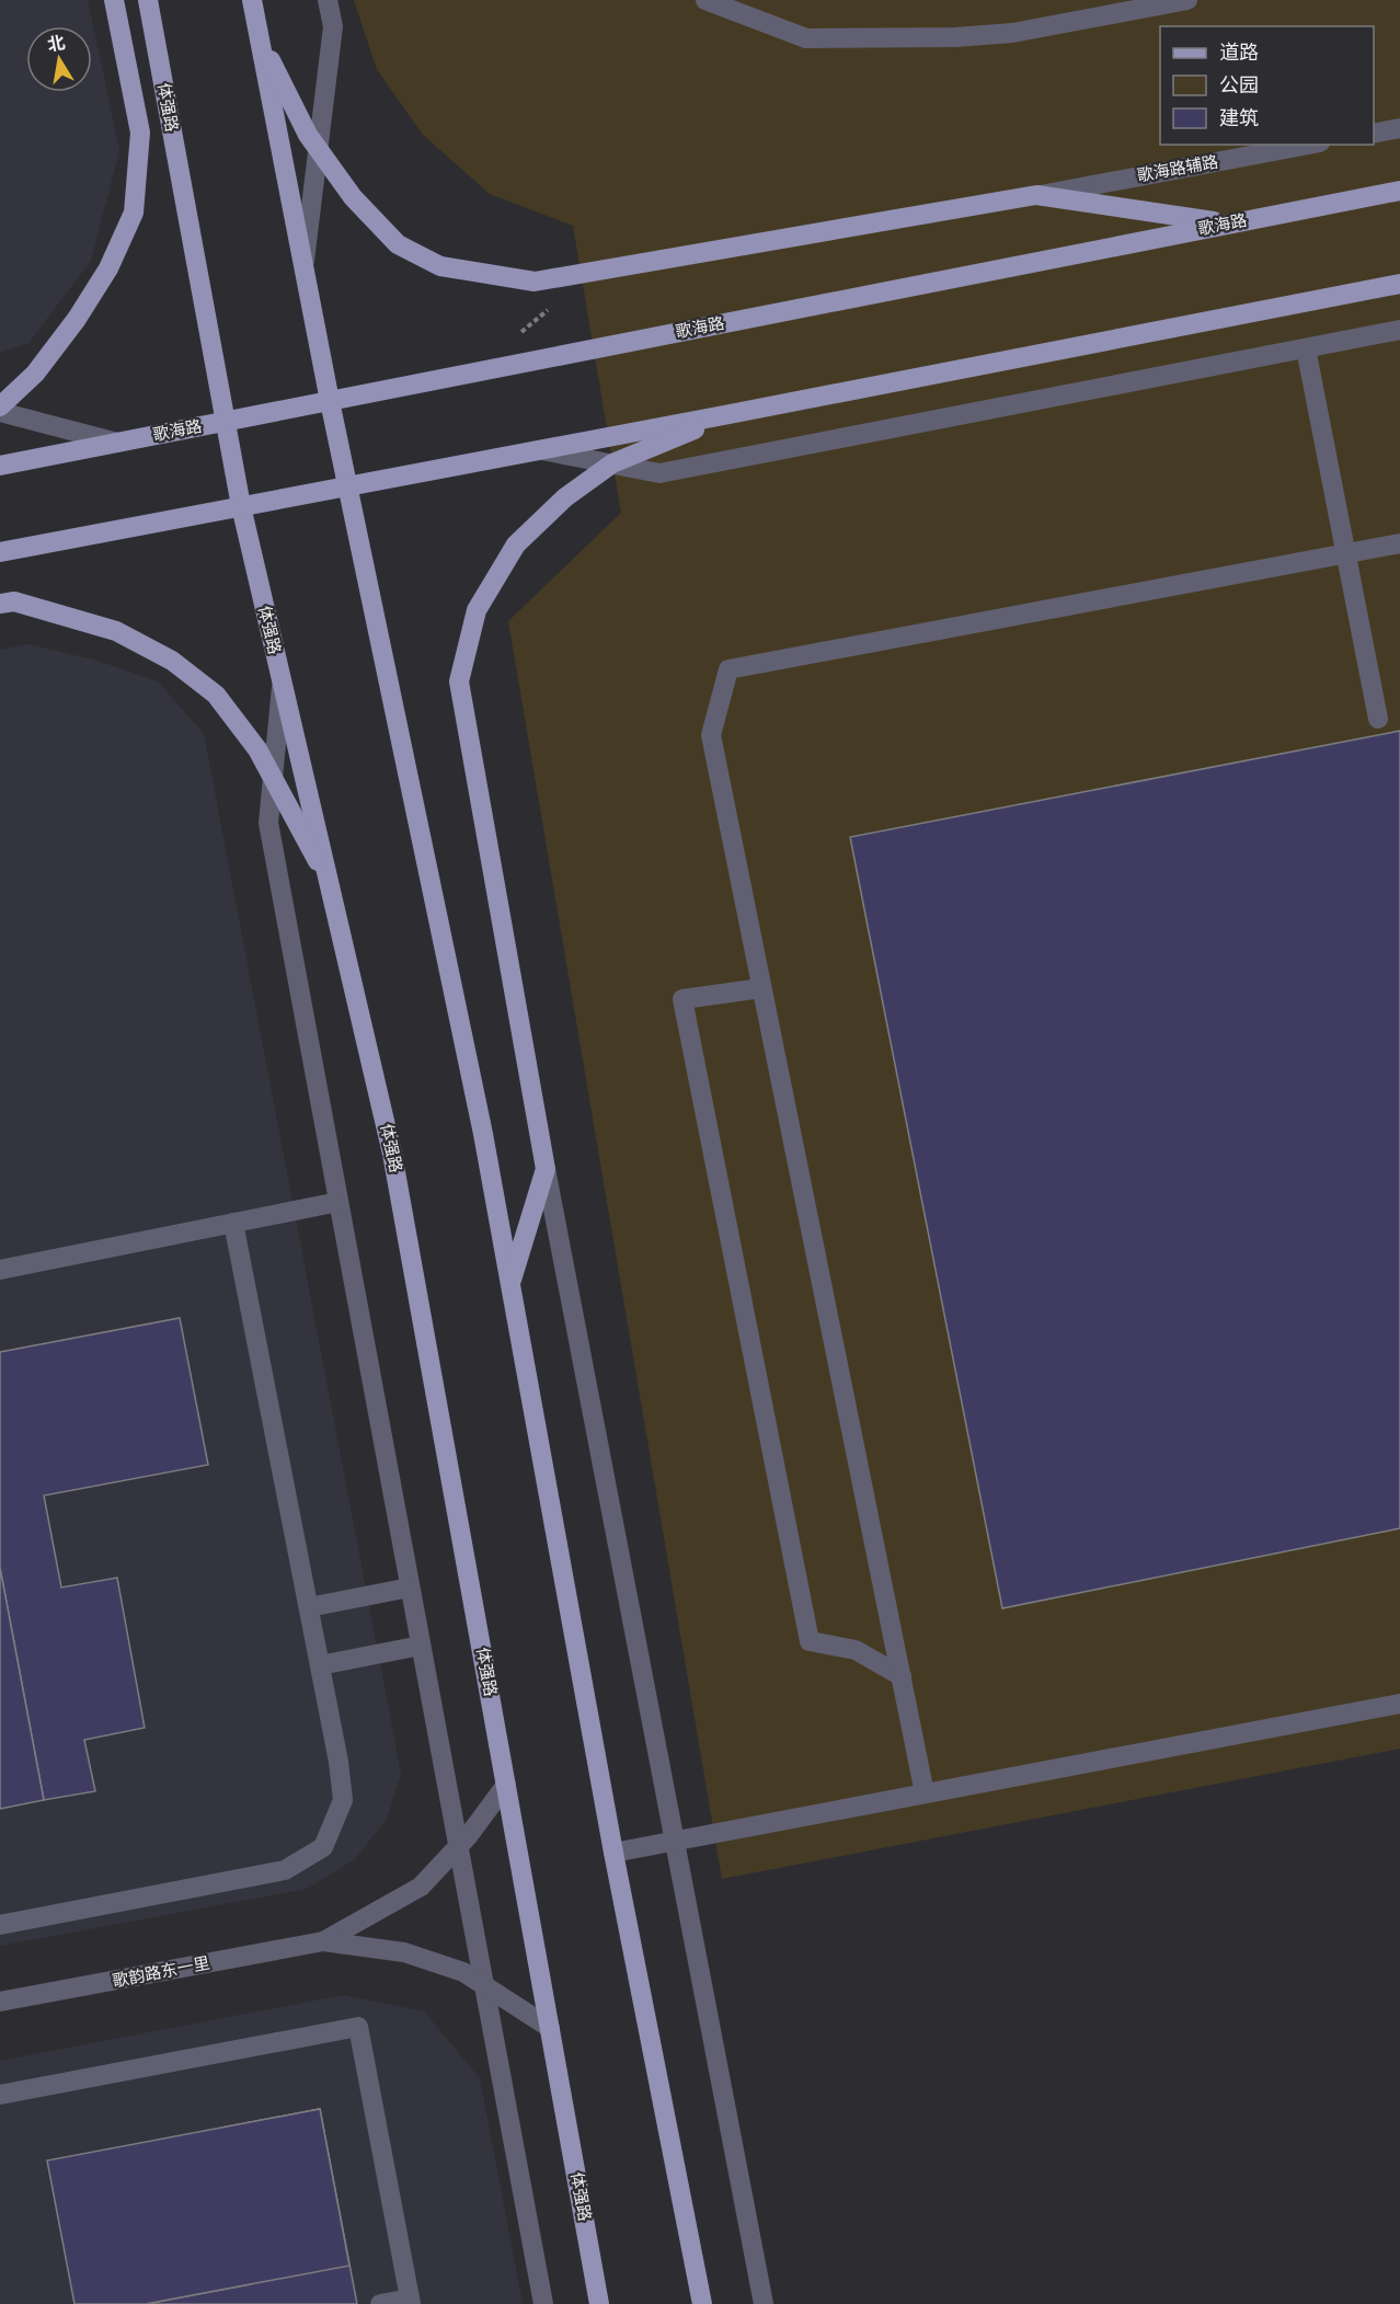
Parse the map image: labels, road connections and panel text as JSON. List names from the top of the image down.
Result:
{
  "streets": {
    "main road": ["体强路", "歌海路"],
    "street": ["歌海路辅路", "歌韵路东一里"]
  },
  "crossings": [
    ["体强路", "歌海路"],
    ["体强路", "歌韵路东一里"]
  ],
  "legend": ["道路", "公园", "建筑"],
  "north": "top"
}
